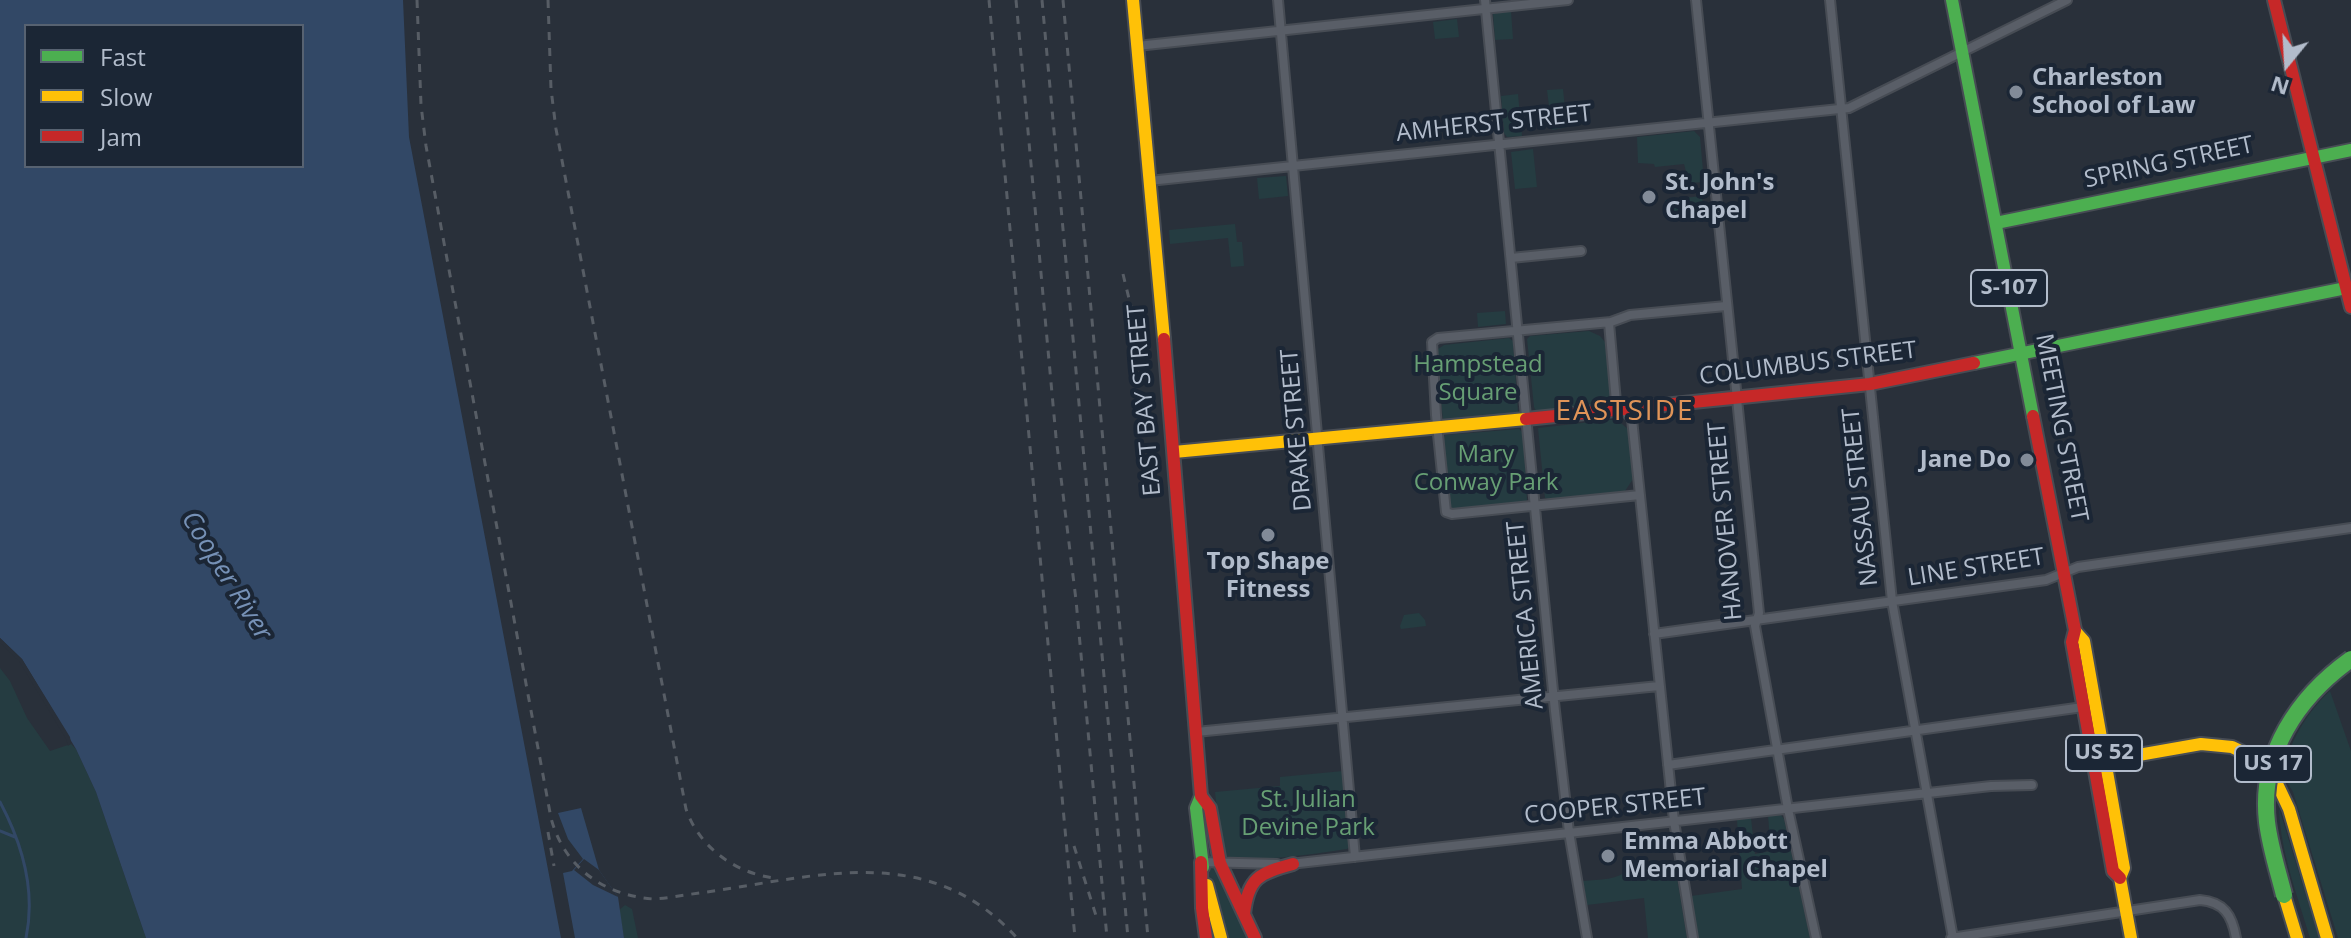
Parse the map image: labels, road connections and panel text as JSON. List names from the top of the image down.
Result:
{
  "streets": {
    "main road": [
      "SPRING STREET",
      "S-107",
      "COLUMBUS STREET",
      "EAST BAY STREET",
      "MEETING STREET",
      "US 52",
      "US 17"
    ],
    "street": [
      "AMHERST STREET",
      "DRAKE STREET",
      "NASSAU STREET",
      "HANOVER STREET",
      "LINE STREET",
      "AMERICA STREET",
      "COOPER STREET"
    ]
  },
  "crossings": [
    ["AMHERST STREET", "EAST BAY STREET"],
    ["AMHERST STREET", "MEETING STREET"],
    ["AMHERST STREET", "DRAKE STREET"],
    ["AMHERST STREET", "NASSAU STREET"],
    ["AMHERST STREET", "HANOVER STREET"],
    ["AMHERST STREET", "AMERICA STREET"],
    ["SPRING STREET", "MEETING STREET"],
    ["COLUMBUS STREET", "EAST BAY STREET"],
    ["COLUMBUS STREET", "MEETING STREET"],
    ["COLUMBUS STREET", "DRAKE STREET"],
    ["COLUMBUS STREET", "NASSAU STREET"],
    ["COLUMBUS STREET", "HANOVER STREET"],
    ["COLUMBUS STREET", "AMERICA STREET"],
    ["MEETING STREET", "LINE STREET"],
    ["DRAKE STREET", "COOPER STREET"],
    ["NASSAU STREET", "LINE STREET"],
    ["NASSAU STREET", "COOPER STREET"],
    ["HANOVER STREET", "LINE STREET"],
    ["HANOVER STREET", "COOPER STREET"],
    ["AMERICA STREET", "COOPER STREET"]
  ],
  "districts": ["EASTSIDE"],
  "water": ["Cooper River"],
  "parks": ["Hampstead Square", "Mary Conway Park", "St. Julian Devine Park"],
  "places": [
    "Charleston School of Law",
    "St. John's Chapel",
    "Jane Do",
    "Top Shape Fitness",
    "Emma Abbott Memorial Chapel"
  ],
  "legend": ["Fast", "Slow", "Jam"],
  "north": "bottom"
}
